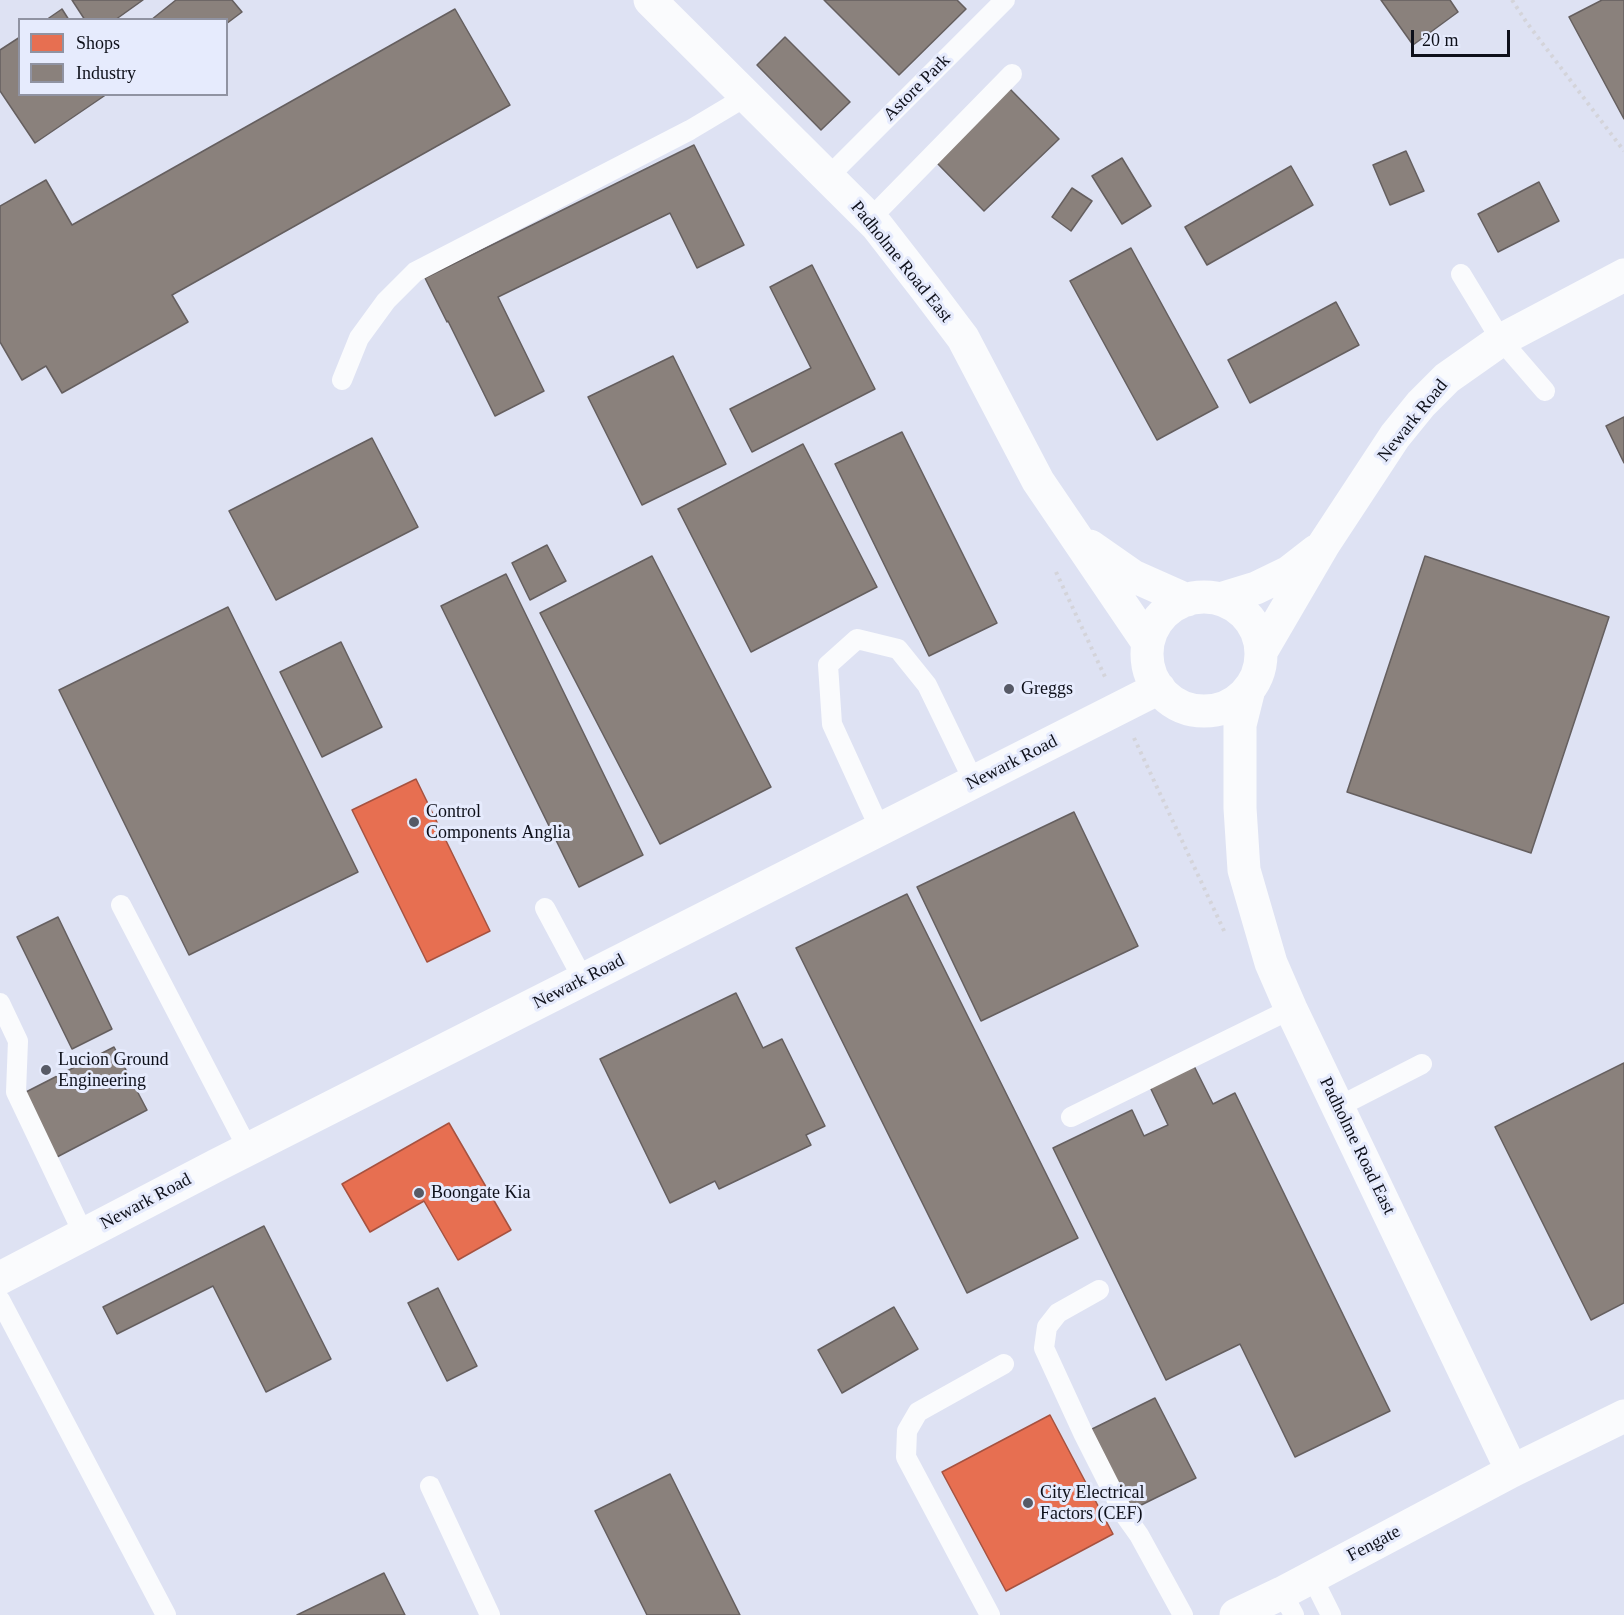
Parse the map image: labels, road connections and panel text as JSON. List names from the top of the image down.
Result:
{
  "streets": {
    "street": ["Padholme Road East", "Newark Road", "Fengate"],
    "lane": ["Astore Park"]
  },
  "crossings": [
    ["Astore Park", "Padholme Road East"],
    ["Padholme Road East", "Newark Road"],
    ["Padholme Road East", "Fengate"]
  ],
  "places": [
    "Greggs",
    "Control Components Anglia",
    "Lucion Ground Engineering",
    "Boongate Kia",
    "City Electrical Factors (CEF)"
  ],
  "legend": ["Shops", "Industry"],
  "scale_bar": "20 m"
}
